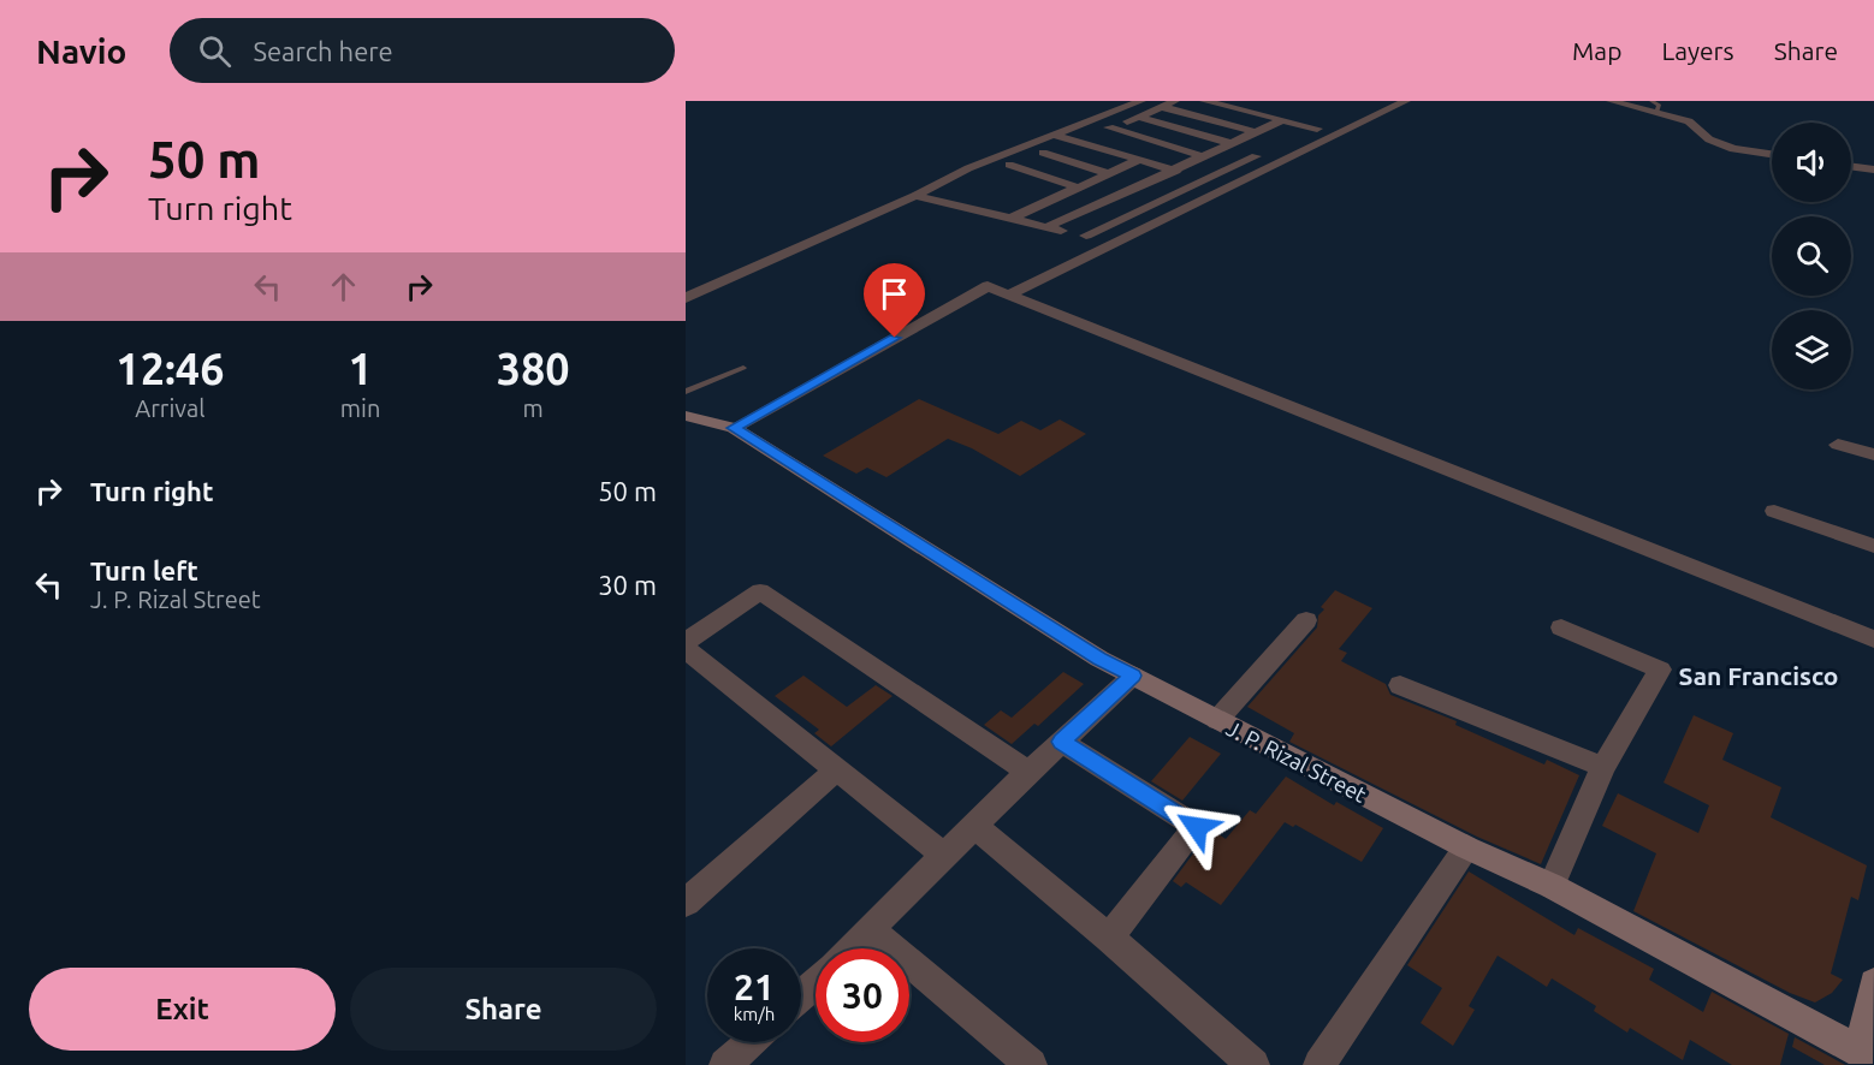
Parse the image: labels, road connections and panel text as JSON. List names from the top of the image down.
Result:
{
  "streets": {
    "main road": ["J. P. Rizal Street"]
  },
  "districts": ["San Francisco"],
  "page": {
    "header": "Navio",
    "search": "Search here",
    "nav": ["Map", "Layers", "Share"],
    "turn": ["50 m", "Turn right"],
    "eta": [
      "12:46",
      "Arrival",
      "1",
      "min",
      "380",
      "m"
    ],
    "list": [
      {
        "name": "Turn right",
        "value": "50 m"
      },
      {
        "name": "Turn left",
        "note": "J. P. Rizal Street",
        "value": "30 m"
      }
    ],
    "speed": "21 km/h",
    "limit": "30",
    "buttons": ["Exit", "Share"]
  }
}
